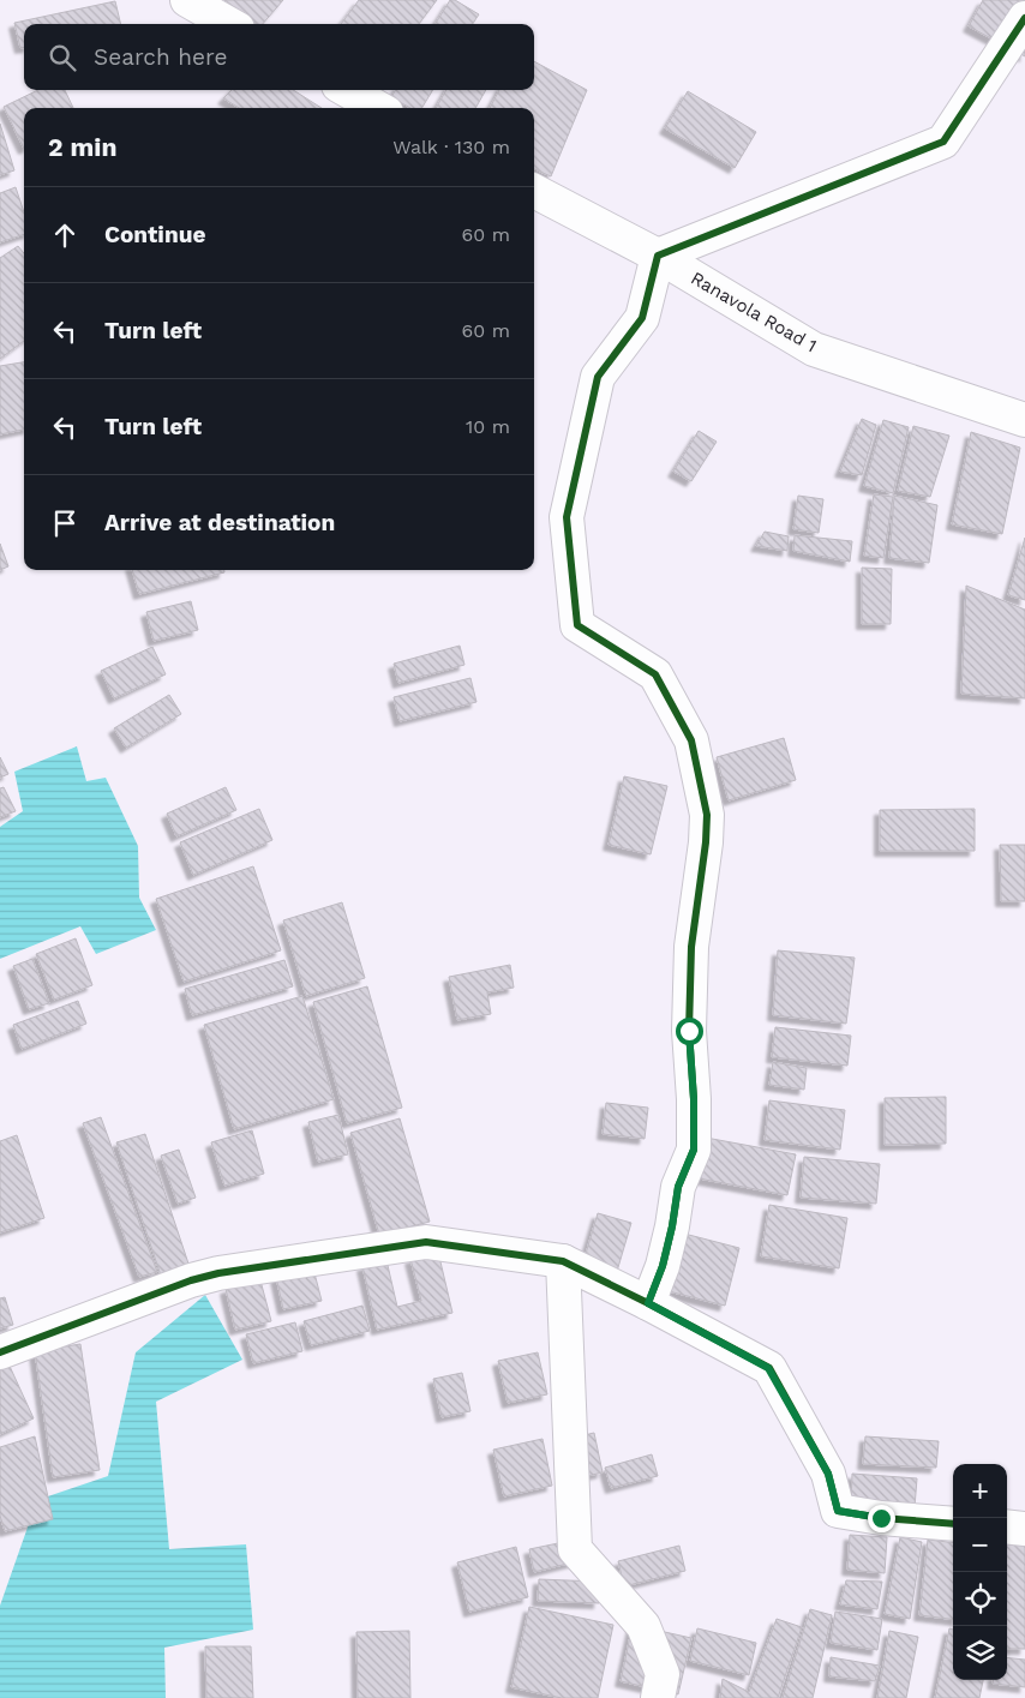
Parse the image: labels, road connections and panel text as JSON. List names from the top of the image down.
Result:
{
  "streets": {
    "street": ["Ranavola Road 1"]
  },
  "page": {
    "search": "Search here",
    "heading": ["2 min", "Walk · 130 m"],
    "list": [
      ["Continue", "60 m"],
      ["Turn left", "60 m"],
      ["Turn left", "10 m"],
      "Arrive at destination"
    ],
    "map_buttons": ["+", "−"]
  }
}
